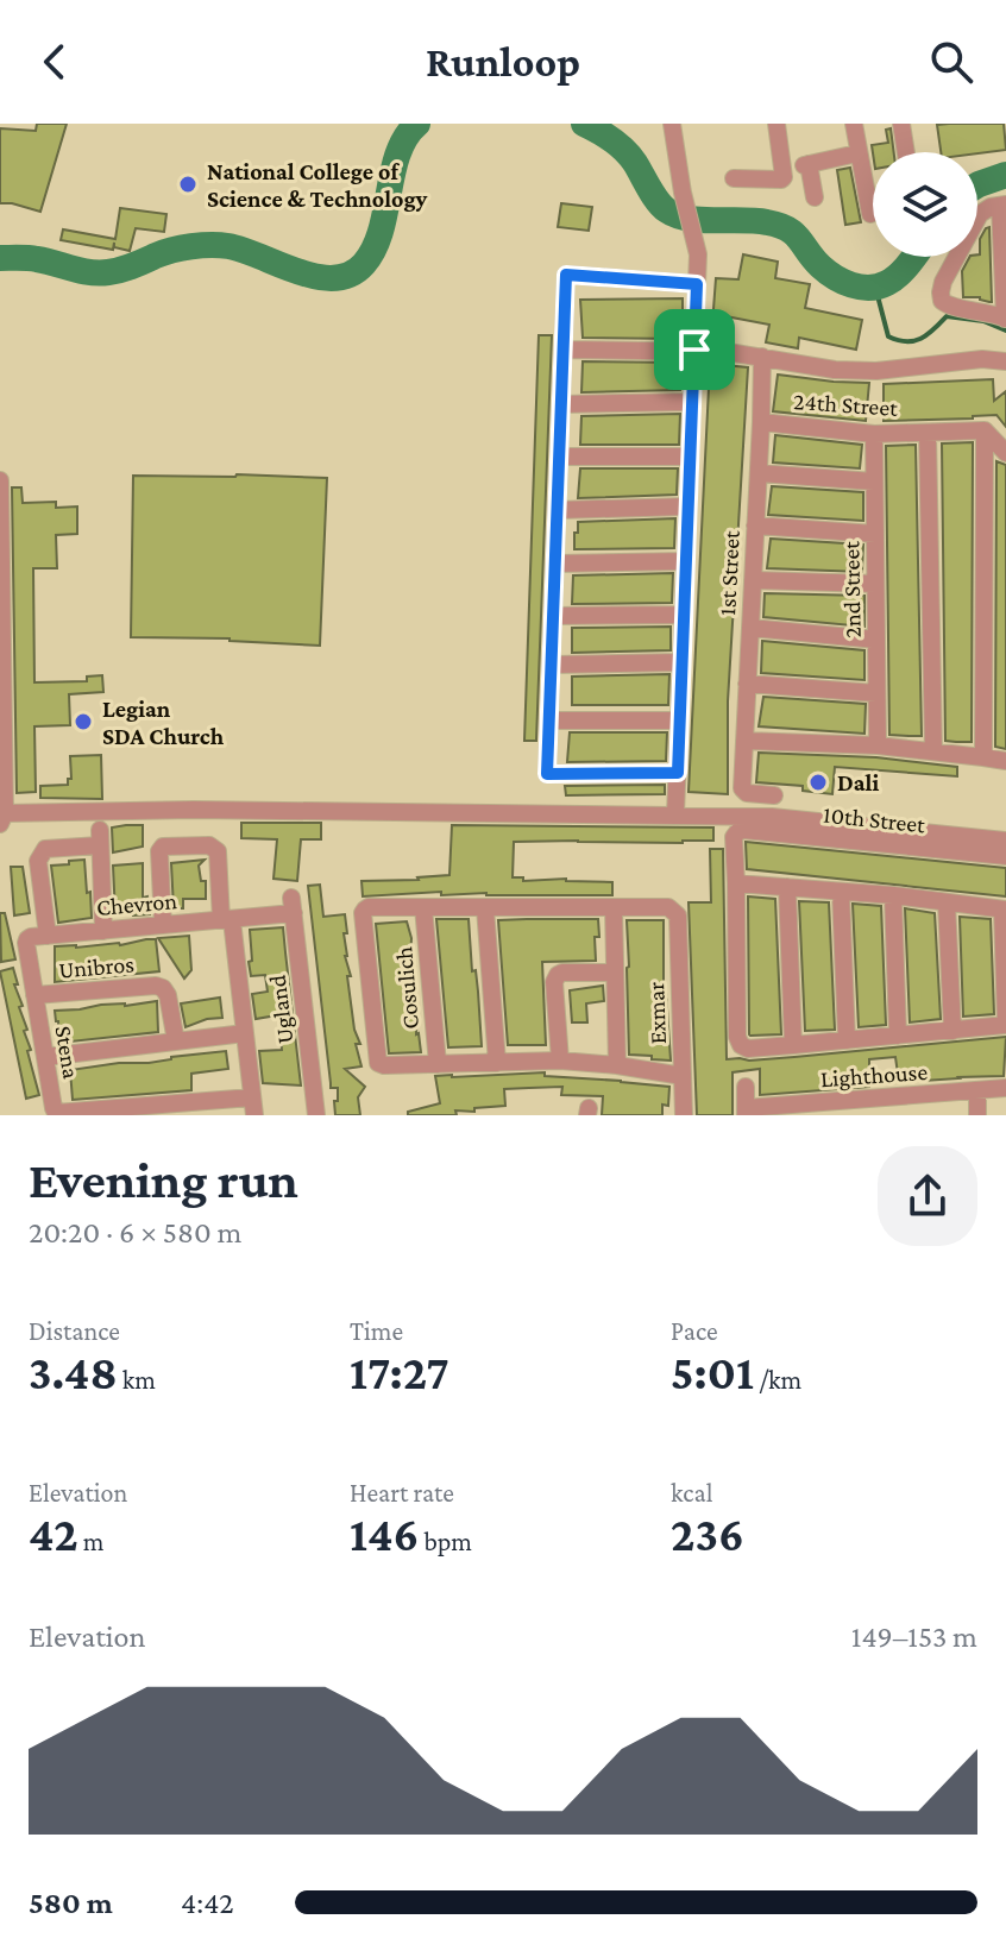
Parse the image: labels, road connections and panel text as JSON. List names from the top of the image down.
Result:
{
  "streets": {
    "street": [
      "24th Street",
      "1st Street",
      "2nd Street",
      "10th Street",
      "Chevron",
      "Unibros",
      "Cosulich",
      "Ugland",
      "Exmar",
      "Stena",
      "Lighthouse"
    ]
  },
  "crossings": [
    ["24th Street", "1st Street"],
    ["24th Street", "2nd Street"],
    ["Chevron", "Ugland"],
    ["Chevron", "Stena"],
    ["Unibros", "Stena"]
  ],
  "places": ["National College of Science & Technology", "Legian SDA Church", "Dali"],
  "page": {
    "header": "Runloop",
    "heading": ["Evening run", "20:20 · 6 × 580 m"],
    "stats": [
      ["Distance", "3.48 km"],
      ["Time", "17:27"],
      ["Pace", "5:01 /km"],
      ["Elevation", "42 m"],
      ["Heart rate", "146 bpm"],
      ["kcal", "236"]
    ],
    "chart": ["Elevation", "149–153 m"],
    "list": [
      {
        "name": "580 m",
        "note": "4:42"
      }
    ]
  }
}
